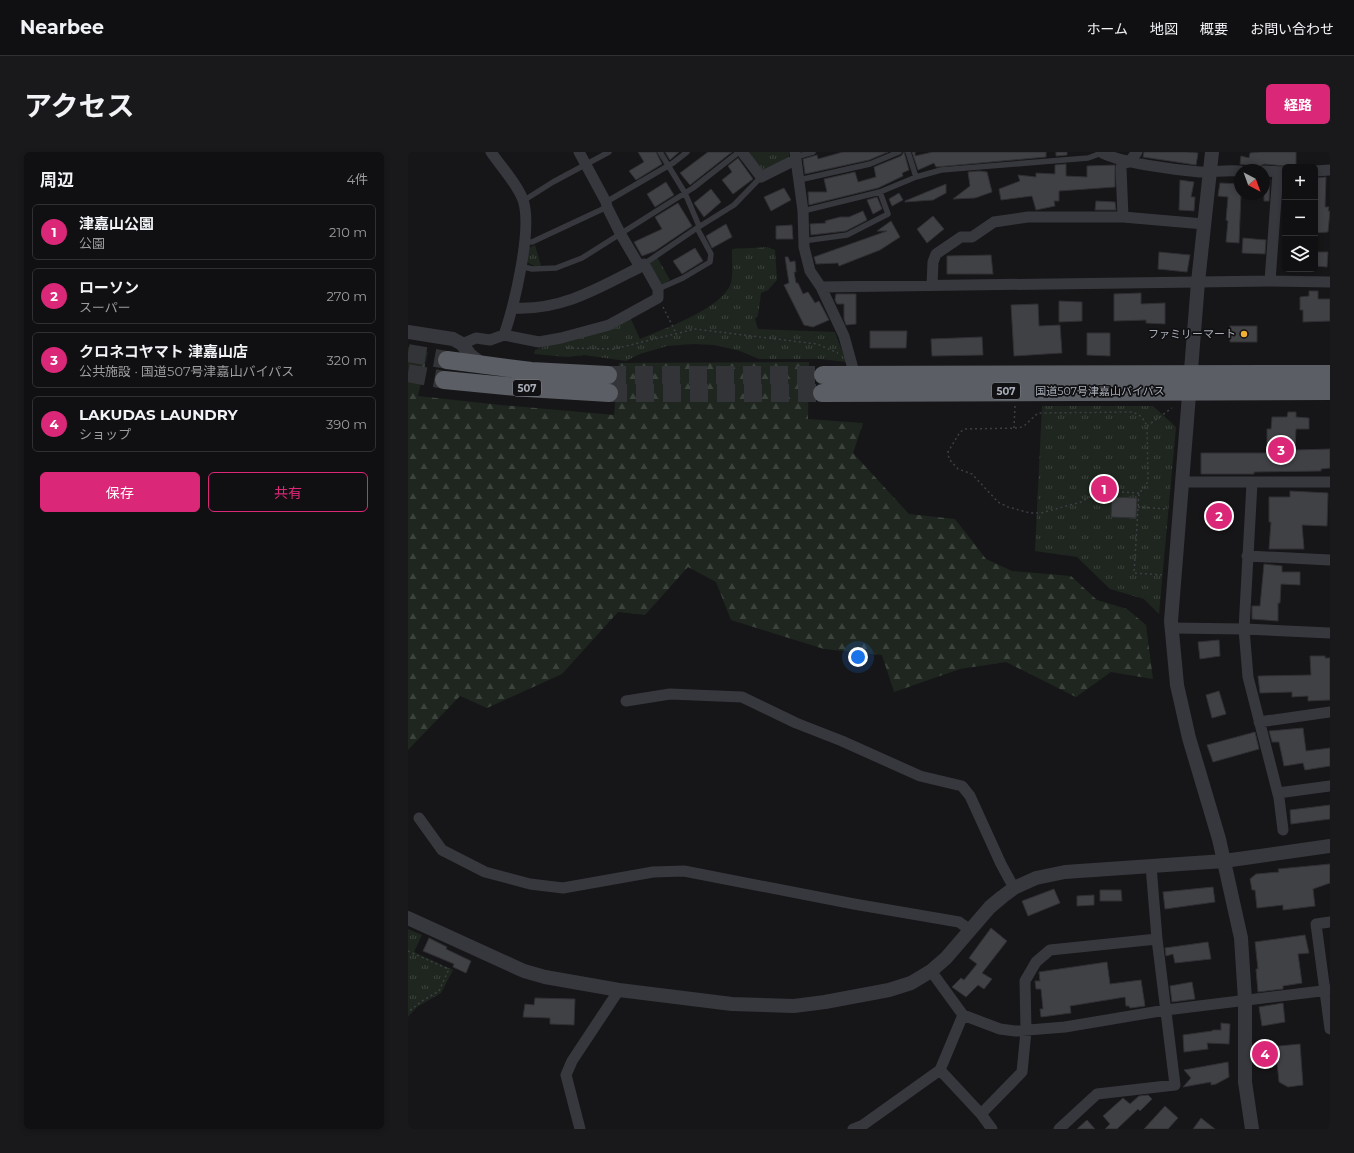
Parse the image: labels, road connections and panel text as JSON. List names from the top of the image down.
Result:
{
  "streets": {
    "highway": ["507", "国道507号津嘉山バイパス"]
  },
  "places": ["ファミリーマート"],
  "north": "bottom right",
  "page": {
    "header": "Nearbee",
    "nav": [
      "ホーム",
      "地図",
      "概要",
      "お問い合わせ"
    ],
    "title": "アクセス",
    "buttons": [
      "経路",
      ["保存", "共有"]
    ],
    "heading": ["周辺", "4件"],
    "map_buttons": ["+", "−"],
    "list": [
      {
        "mark": "1",
        "name": "津嘉山公園",
        "note": "公園",
        "value": "210 m"
      },
      {
        "mark": "2",
        "name": "ローソン",
        "note": "スーパー",
        "value": "270 m"
      },
      {
        "mark": "3",
        "name": "クロネコヤマト 津嘉山店",
        "note": "公共施設 · 国道507号津嘉山バイパス",
        "value": "320 m"
      },
      {
        "mark": "4",
        "name": "LAKUDAS LAUNDRY",
        "note": "ショップ",
        "value": "390 m"
      }
    ],
    "pins": [
      "3",
      "1",
      "2",
      "4"
    ]
  }
}
